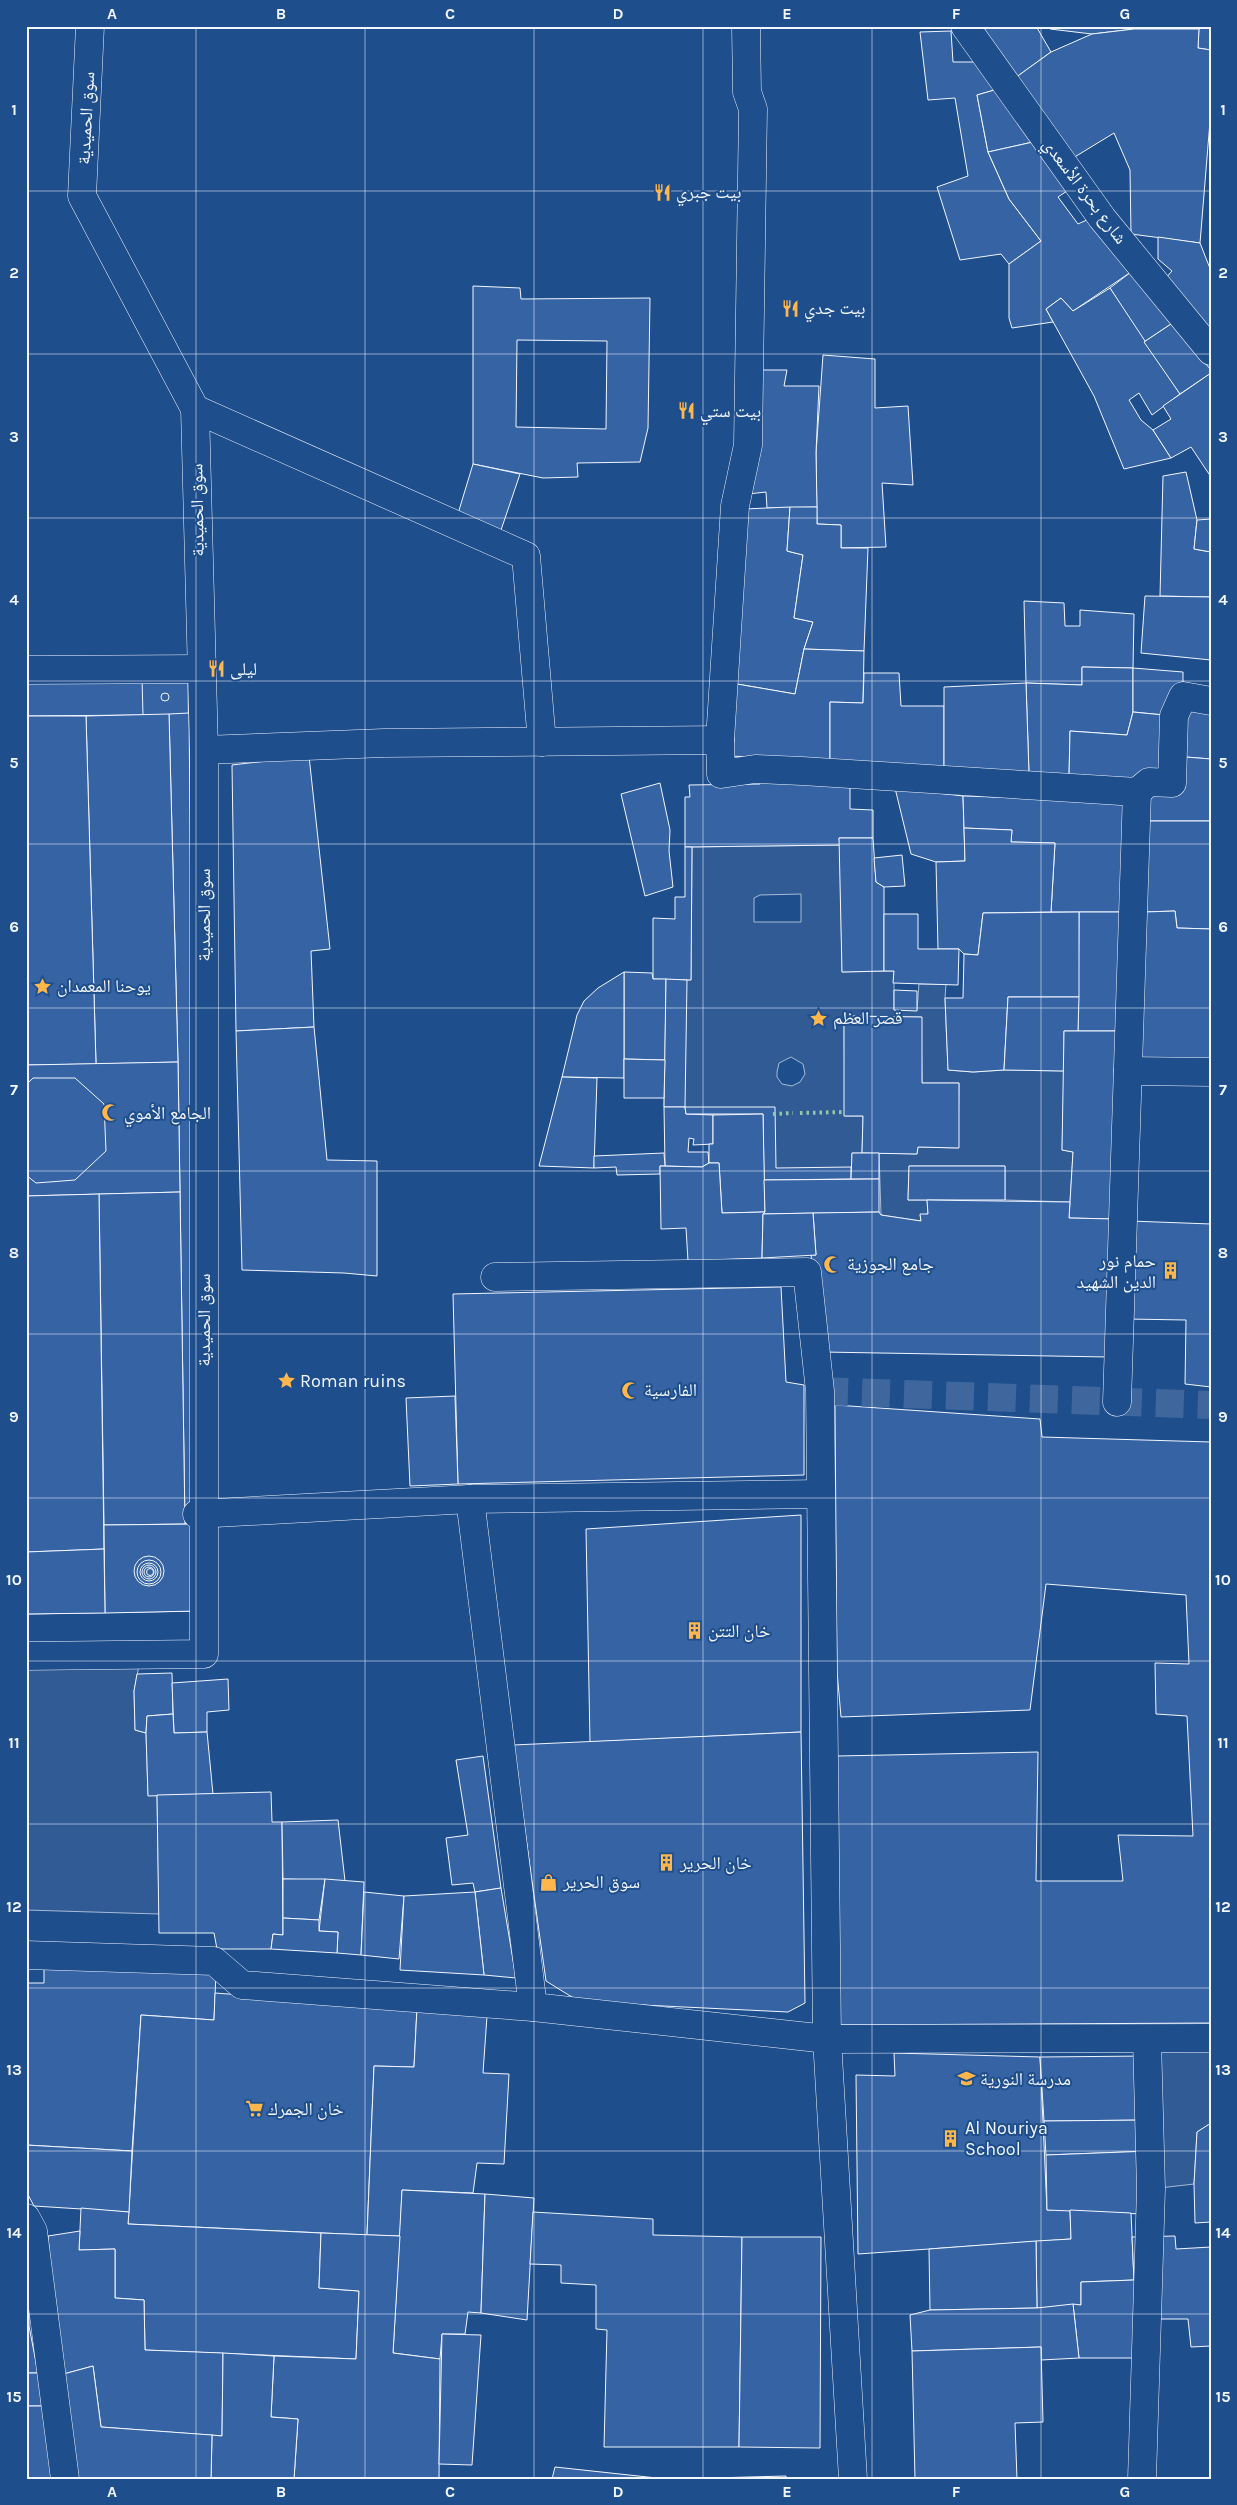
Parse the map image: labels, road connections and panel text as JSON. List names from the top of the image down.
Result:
{
  "streets": {
    "street": ["سوق الحميدية", "شارع بحرة الأسعدي"]
  },
  "places": {
    "restaurant": [
      "بيت جبري",
      "بيت جدي",
      "بيت ستي",
      "ليلى"
    ],
    "place": ["يوحنا المعمدان", "قصر العظم", "Roman ruins"],
    "mosque": ["الجامع الأموي", "جامع الجوزية", "الفارسية"],
    "building": [
      "حمام نور الدين الشهيد",
      "خان التتن",
      "خان الحرير",
      "Al Nouriya School"
    ],
    "shop": ["سوق الحرير"],
    "school or university": ["مدرسة النورية"],
    "supermarket": ["خان الجمرك"]
  },
  "grid": {
    "columns": [
      "A",
      "B",
      "C",
      "D",
      "E",
      "F",
      "G"
    ],
    "rows": [
      "1",
      "2",
      "3",
      "4",
      "5",
      "6",
      "7",
      "8",
      "9",
      "10",
      "11",
      "12",
      "13",
      "14",
      "15"
    ]
  }
}
